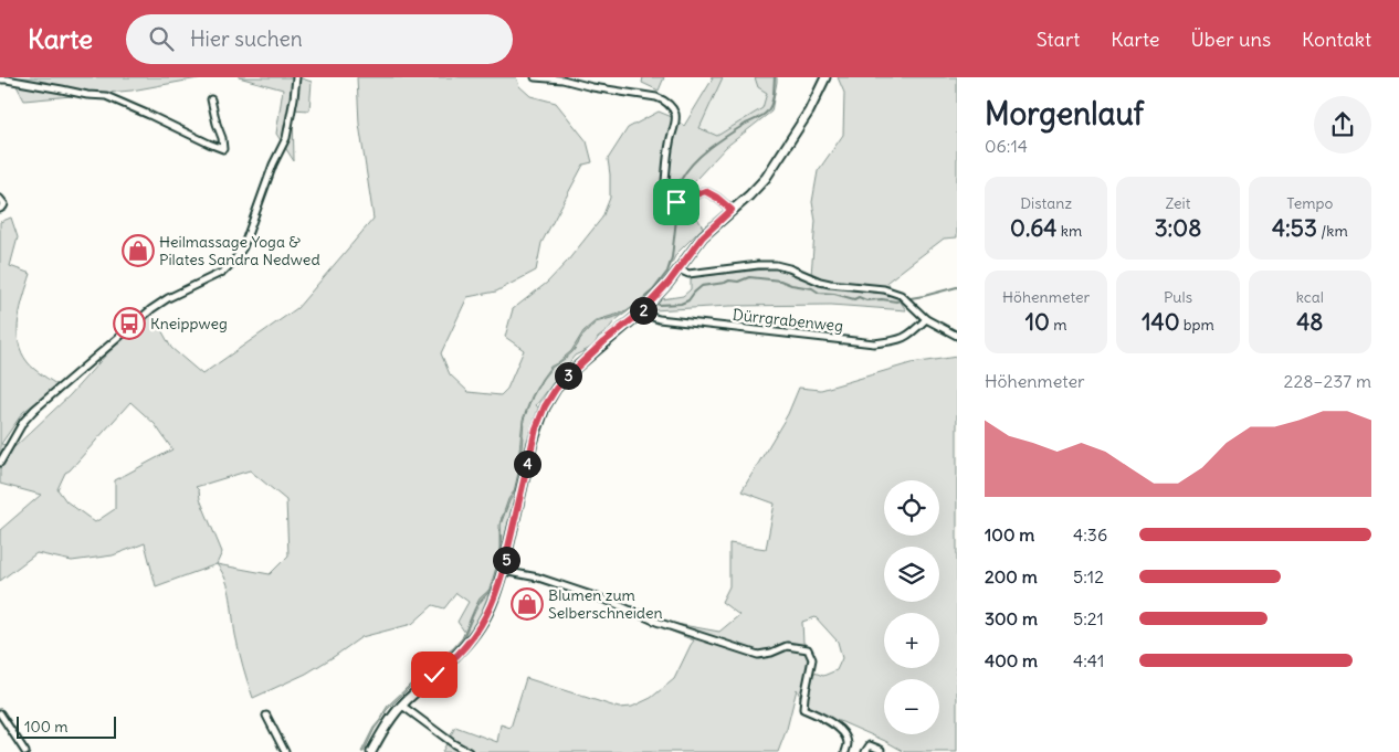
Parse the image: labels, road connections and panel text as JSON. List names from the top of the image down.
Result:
{
  "streets": {
    "street": ["Dürrgrabenweg"]
  },
  "places": {
    "shop": ["Heilmassage Yoga & Pilates Sandra Nedwed", "Blumen zum Selberschneiden"],
    "bus stop": ["Kneippweg"]
  },
  "scale_bar": "100 m",
  "page": {
    "header": "Karte",
    "search": "Hier suchen",
    "nav": [
      "Start",
      "Karte",
      "Über uns",
      "Kontakt"
    ],
    "heading": ["Morgenlauf", "06:14"],
    "stats": [
      ["Distanz", "0.64 km"],
      ["Zeit", "3:08"],
      ["Tempo", "4:53 /km"],
      ["Höhenmeter", "10 m"],
      ["Puls", "140 bpm"],
      ["kcal", "48"]
    ],
    "pins": [
      "2",
      "3",
      "4",
      "5"
    ],
    "chart": ["Höhenmeter", "228–237 m"],
    "map_buttons": ["+", "−"],
    "list": [
      {
        "name": "100 m",
        "note": "4:36"
      },
      {
        "name": "200 m",
        "note": "5:12"
      },
      {
        "name": "300 m",
        "note": "5:21"
      },
      {
        "name": "400 m",
        "note": "4:41"
      }
    ],
    "scale": "100 m"
  }
}
